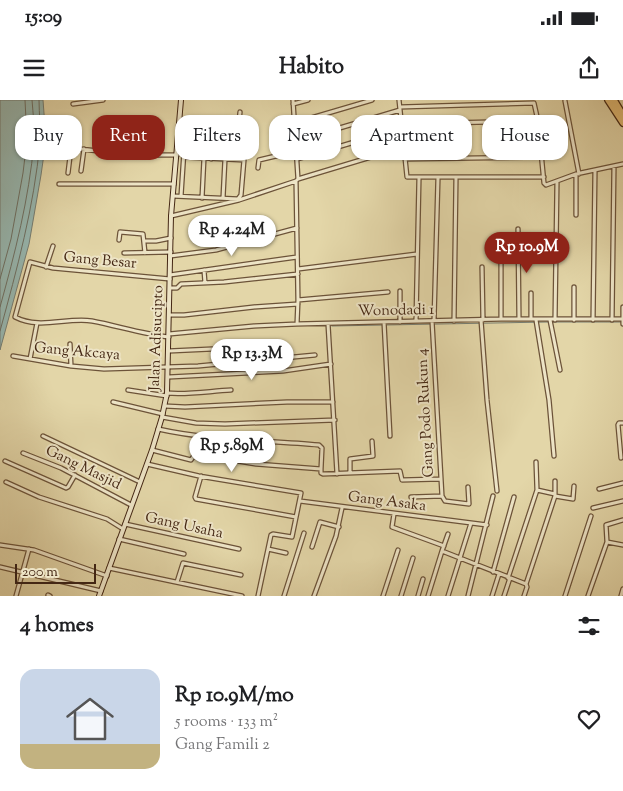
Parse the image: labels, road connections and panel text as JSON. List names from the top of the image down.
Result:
{
  "streets": {
    "main road": ["Jalan Adisucipto"],
    "street": [
      "Gang Besar",
      "Wonodadi 1",
      "Gang Akcaya",
      "Gang Podo Rukun 4",
      "Gang Masjid",
      "Gang Asaka",
      "Gang Usaha"
    ]
  },
  "crossings": [
    ["Gang Besar", "Wonodadi 1"],
    ["Gang Besar", "Jalan Adisucipto"],
    ["Wonodadi 1", "Jalan Adisucipto"],
    ["Wonodadi 1", "Gang Podo Rukun 4"],
    ["Jalan Adisucipto", "Gang Akcaya"],
    ["Jalan Adisucipto", "Gang Masjid"],
    ["Jalan Adisucipto", "Gang Usaha"]
  ],
  "scale_bar": "200 m",
  "page": {
    "status": "15:09",
    "header": "Habito",
    "chip": [
      "Buy",
      "Rent",
      "Filters",
      "New",
      "Apartment",
      "House"
    ],
    "price": [
      "Rp 4.24M",
      "Rp 10.9M",
      "Rp 13.3M",
      "Rp 5.89M"
    ],
    "scale": "200 m",
    "heading": "4 homes",
    "list": [
      {
        "name": "Rp 10.9M/mo",
        "note": "5 rooms · 133 m² · Gang Famili 2"
      }
    ]
  }
}
